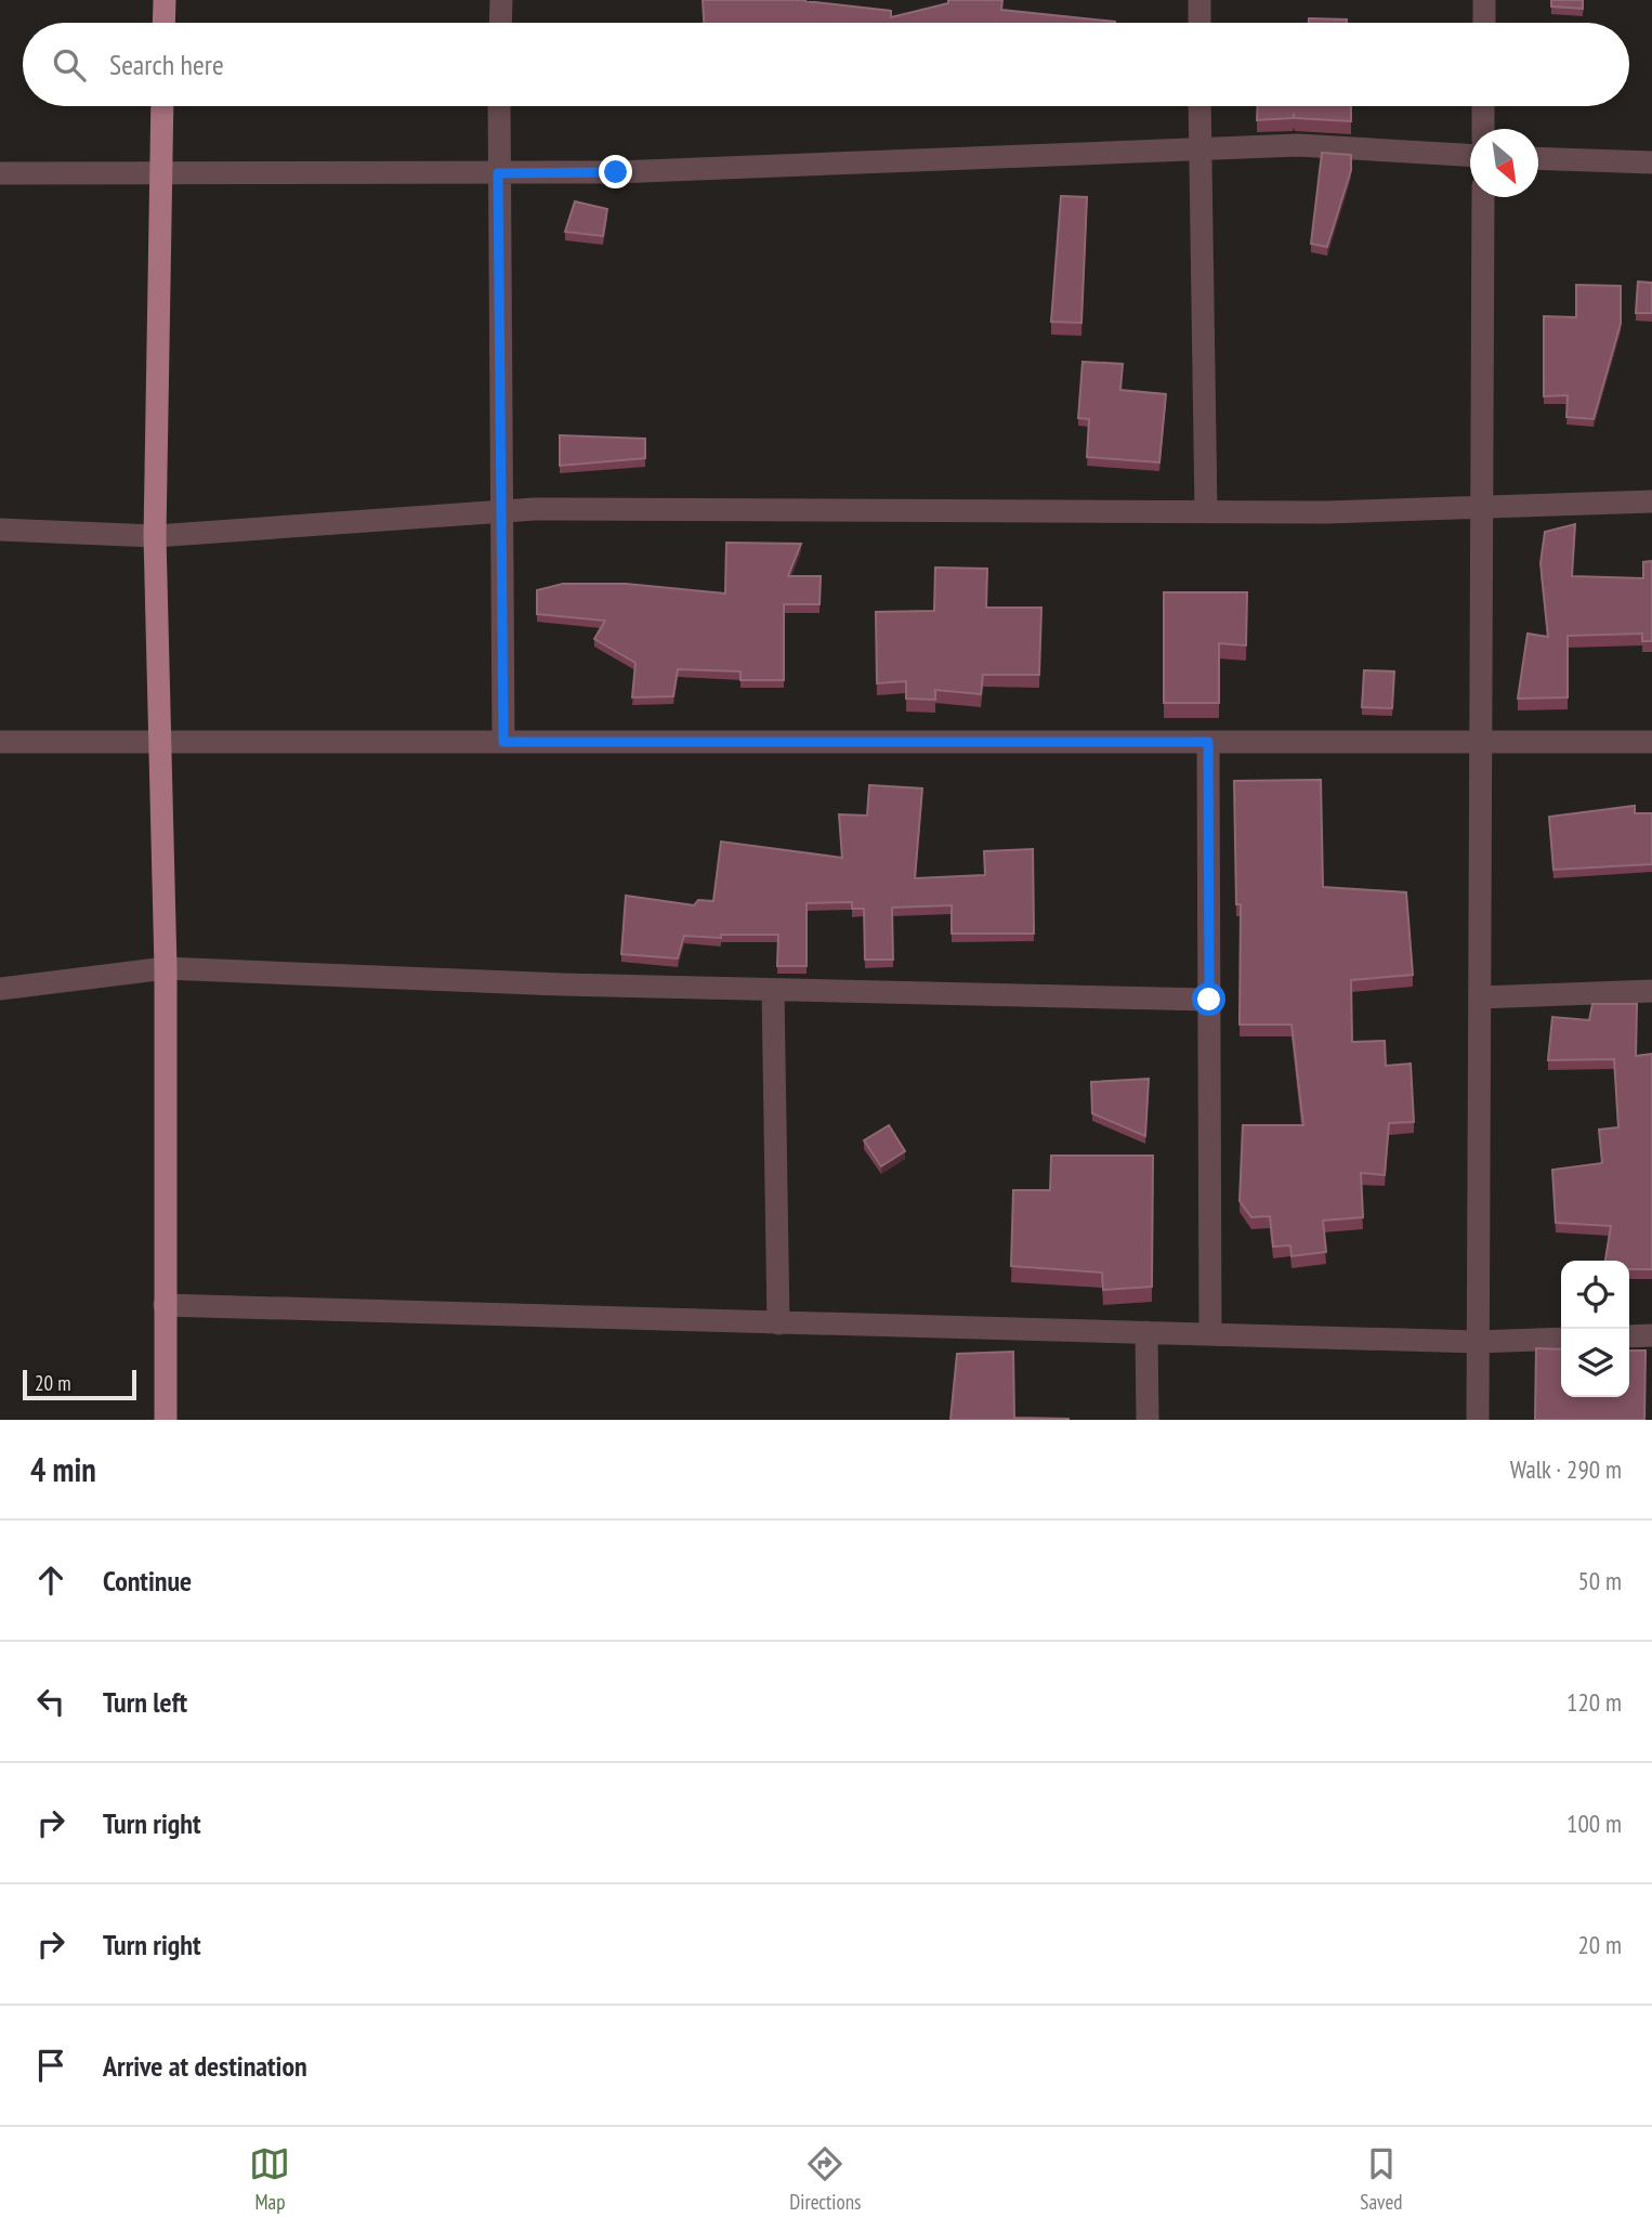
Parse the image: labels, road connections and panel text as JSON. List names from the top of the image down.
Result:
{
  "scale_bar": "20 m",
  "north": "bottom right",
  "page": {
    "search": "Search here",
    "scale": "20 m",
    "heading": ["4 min", "Walk · 290 m"],
    "list": [
      ["Continue", "50 m"],
      ["Turn left", "120 m"],
      ["Turn right", "100 m"],
      ["Turn right", "20 m"],
      "Arrive at destination"
    ],
    "nav": ["Map", "Directions", "Saved"]
  }
}
